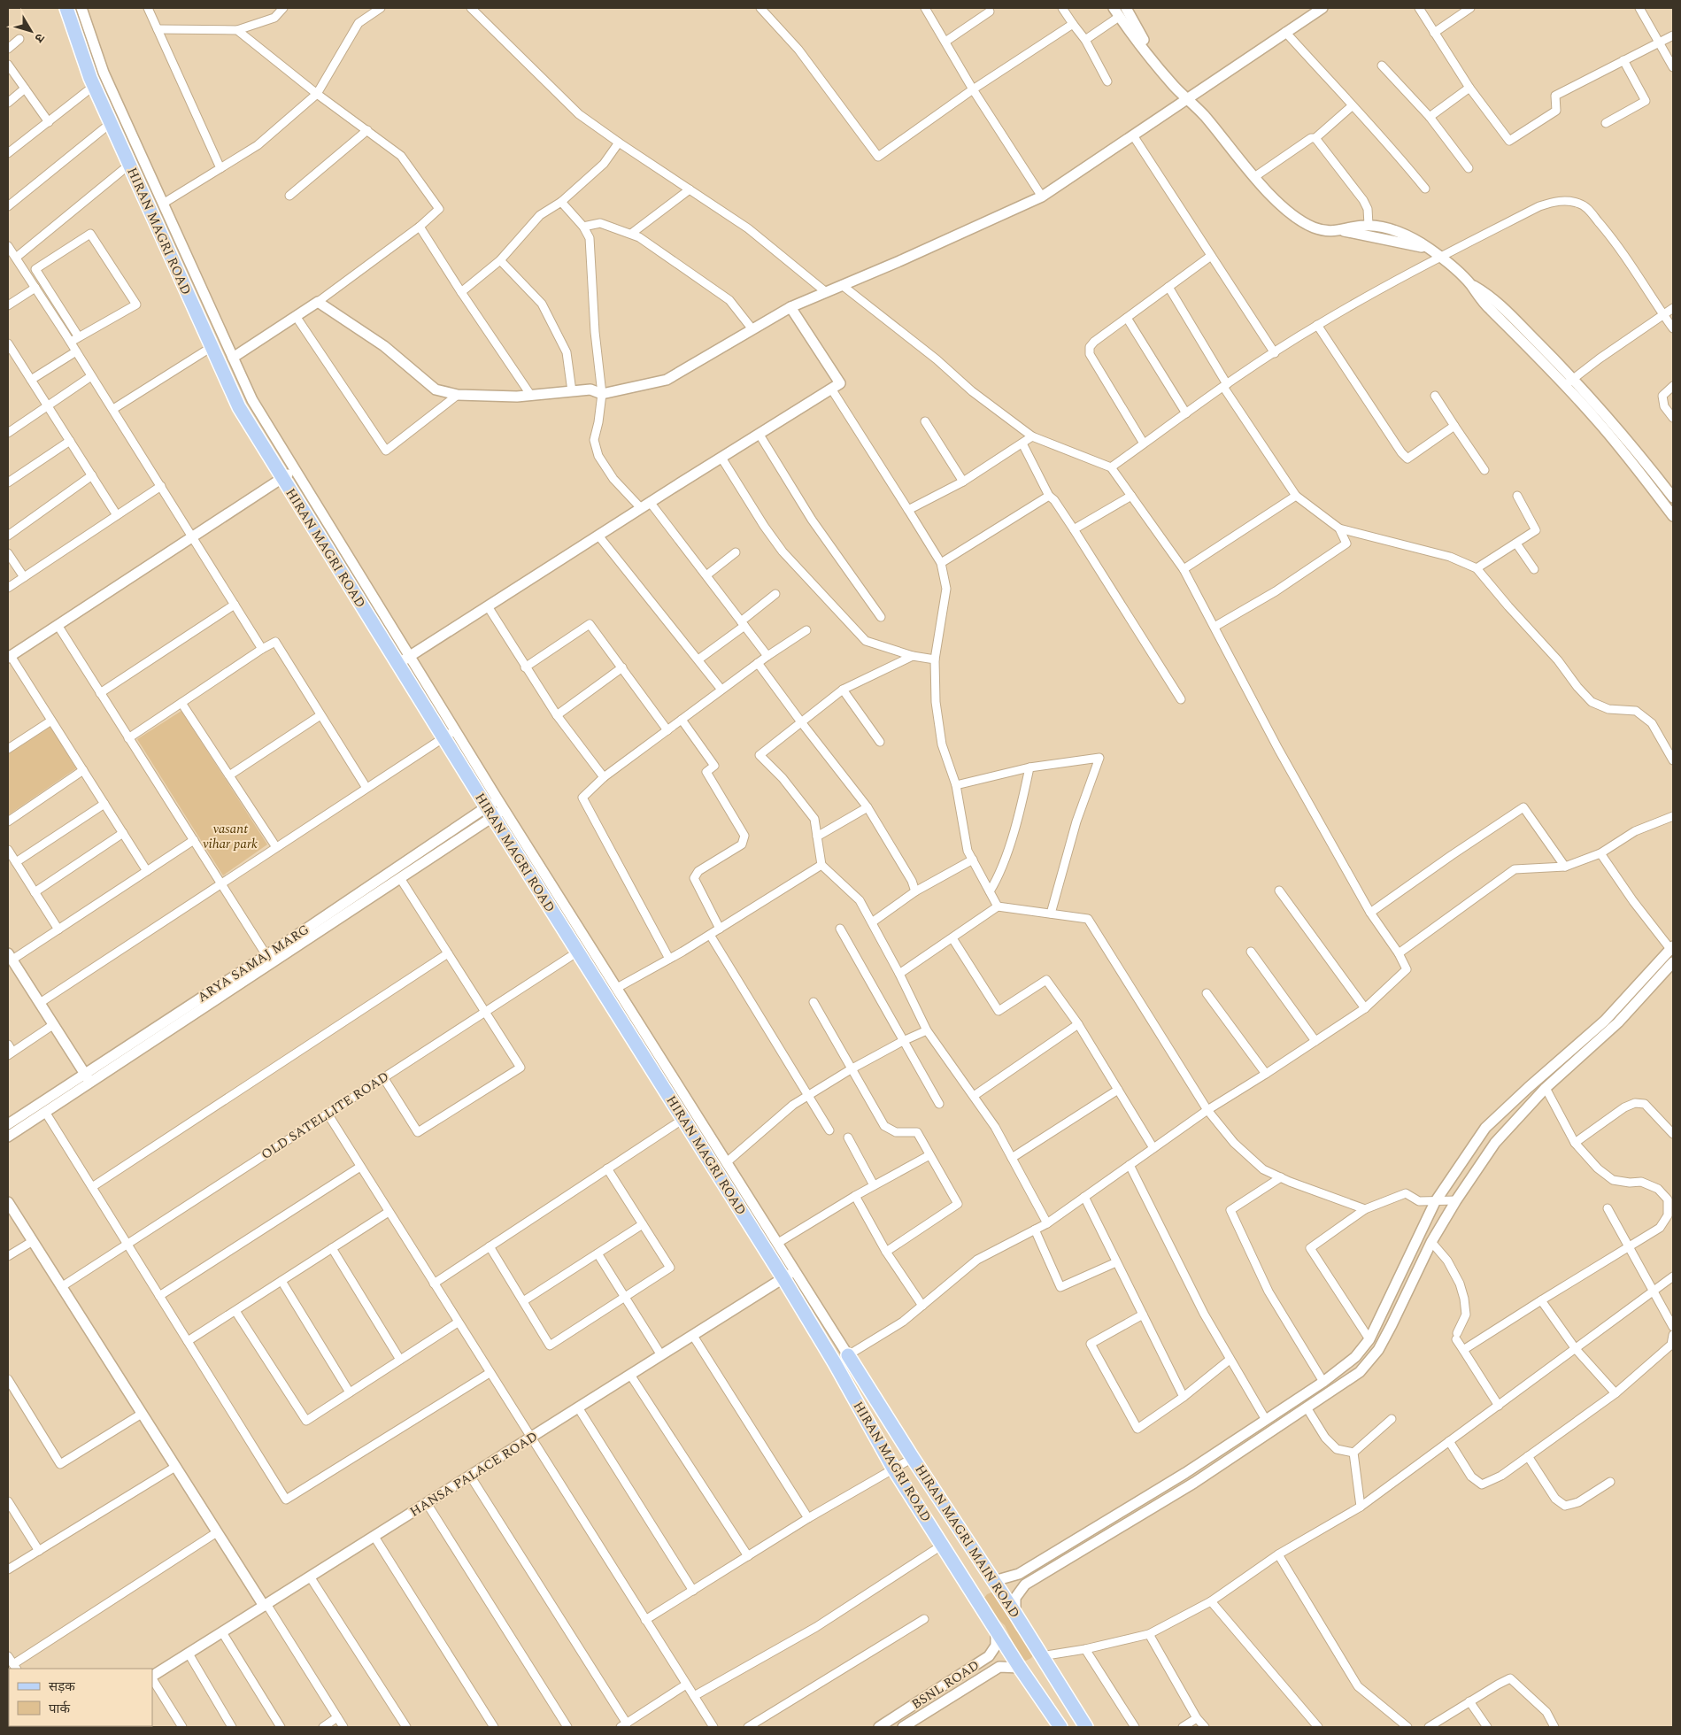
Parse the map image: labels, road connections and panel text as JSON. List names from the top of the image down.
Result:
{
  "streets": {
    "main road": ["HIRAN MAGRI ROAD", "HIRAN MAGRI MAIN ROAD"],
    "street": [
      "ARYA SAMAJ MARG",
      "OLD SATELLITE ROAD",
      "HANSA PALACE ROAD",
      "BSNL ROAD"
    ]
  },
  "crossings": [
    ["HIRAN MAGRI ROAD", "ARYA SAMAJ MARG"],
    ["HIRAN MAGRI ROAD", "OLD SATELLITE ROAD"],
    ["HIRAN MAGRI ROAD", "HANSA PALACE ROAD"],
    ["HIRAN MAGRI ROAD", "BSNL ROAD"]
  ],
  "parks": ["vasant vihar park"],
  "legend": ["सड़क", "पार्क"],
  "north": "bottom right"
}
